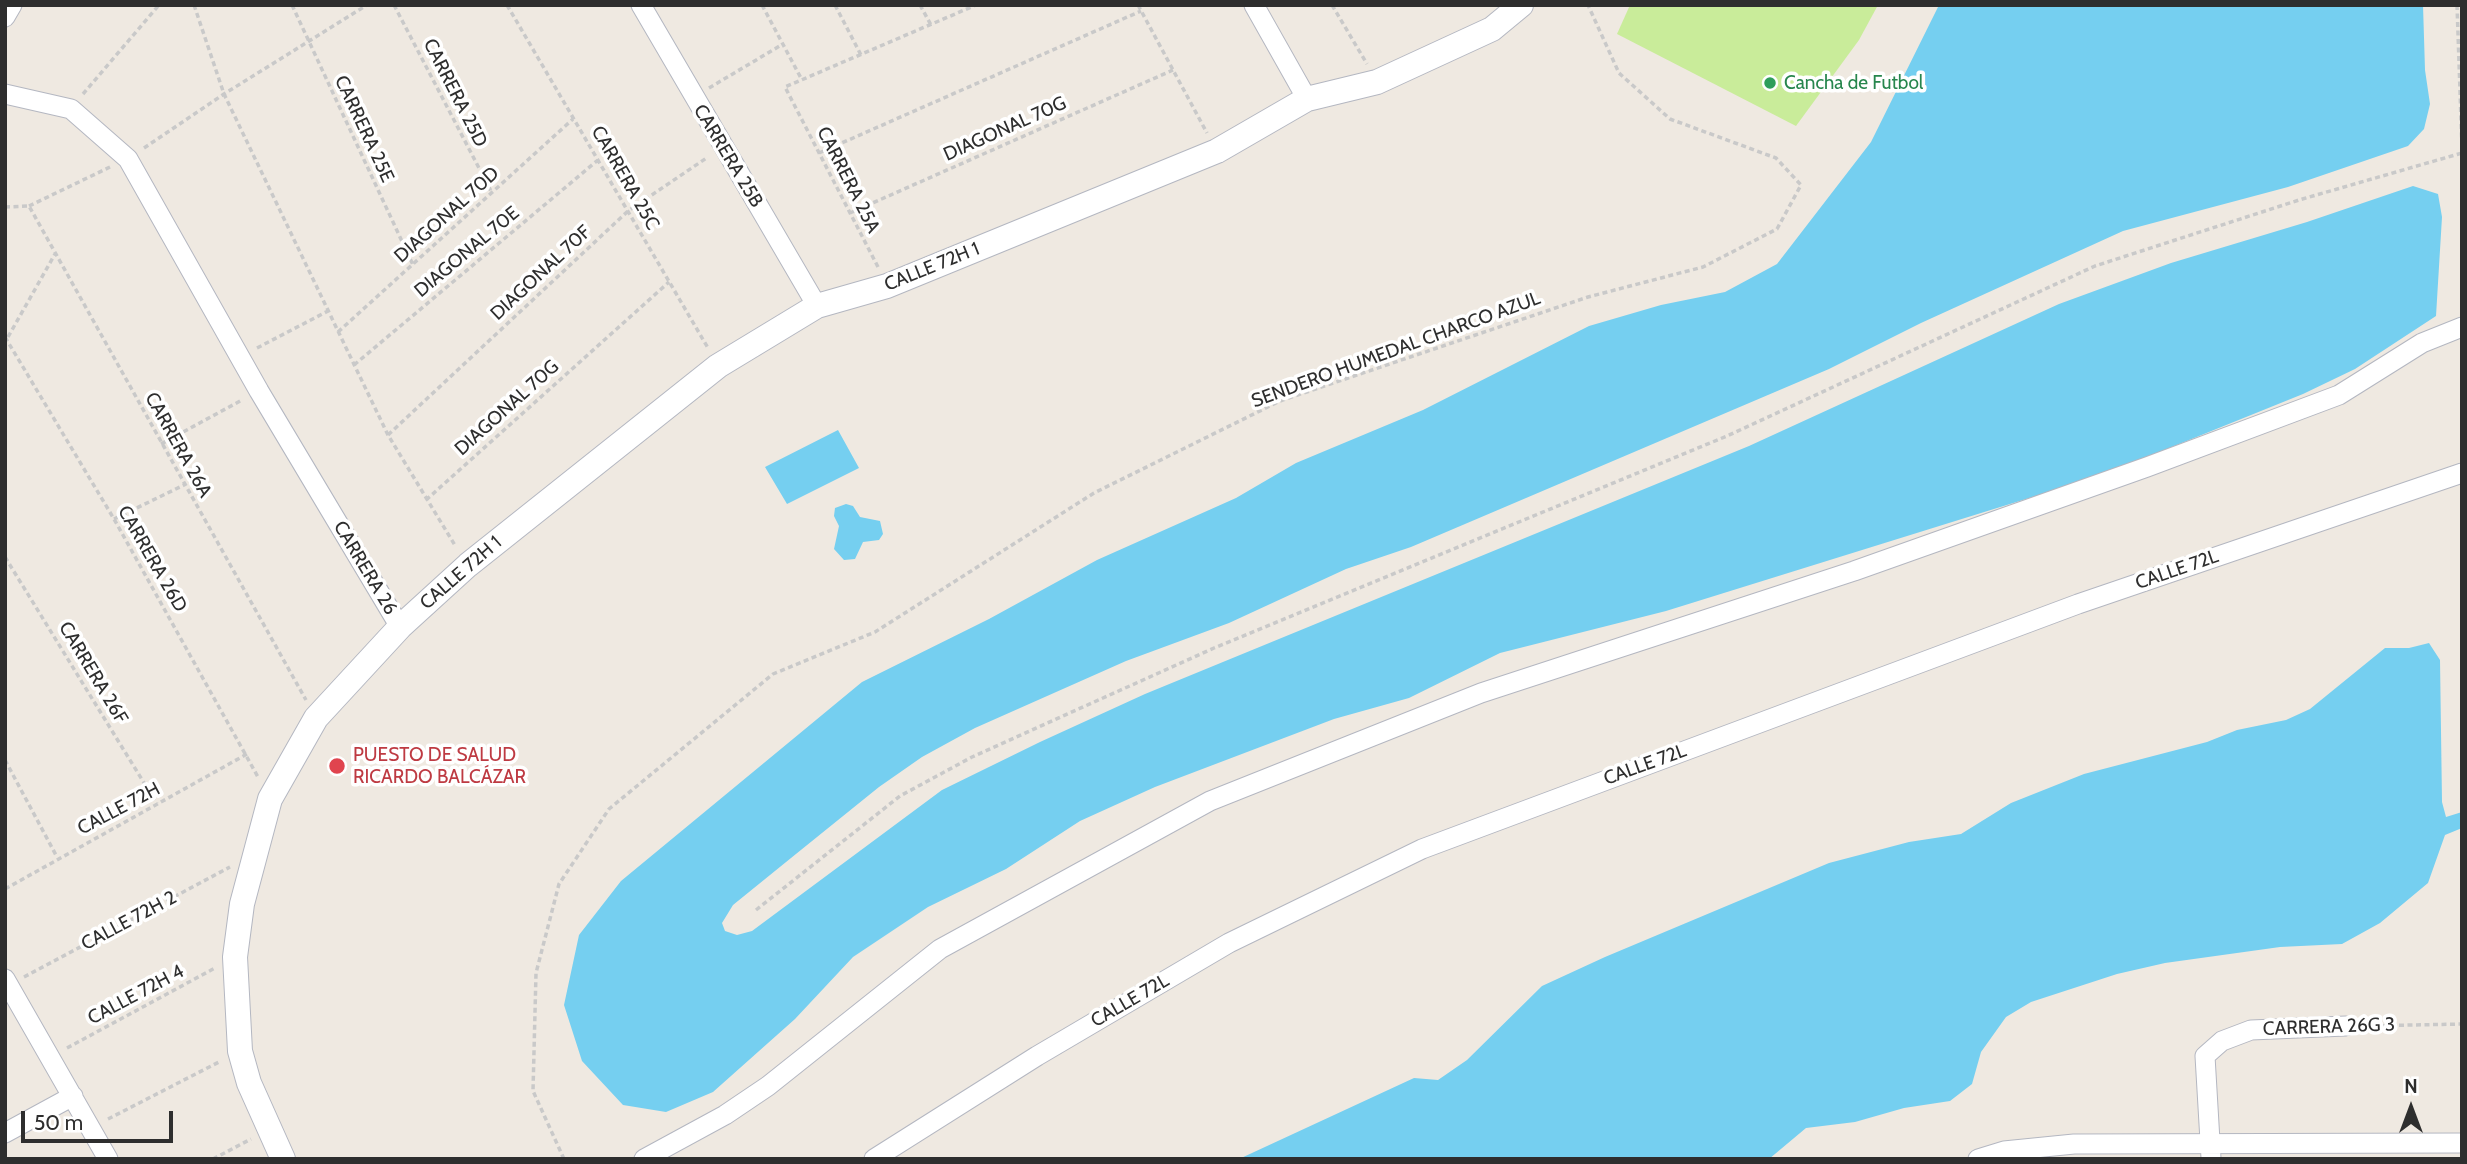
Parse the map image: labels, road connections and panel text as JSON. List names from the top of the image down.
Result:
{
  "streets": {
    "street": [
      "CARRERA 25B",
      "CALLE 72H 1",
      "CARRERA 26",
      "CALLE 72L",
      "CARRERA 26G 3"
    ],
    "path": [
      "CARRERA 25D",
      "CARRERA 25E",
      "DIAGONAL 70G",
      "CARRERA 25C",
      "CARRERA 25A",
      "DIAGONAL 70D",
      "DIAGONAL 70E",
      "DIAGONAL 70F",
      "SENDERO HUMEDAL CHARCO AZUL",
      "CARRERA 26A",
      "CARRERA 26D",
      "CARRERA 26F",
      "CALLE 72H",
      "CALLE 72H 2",
      "CALLE 72H 4"
    ]
  },
  "crossings": [
    ["CARRERA 25D", "DIAGONAL 70D"],
    ["CARRERA 25E", "DIAGONAL 70D"],
    ["DIAGONAL 70G", "CARRERA 25C"],
    ["DIAGONAL 70G", "CARRERA 25A"],
    ["CARRERA 25B", "CALLE 72H 1"],
    ["CARRERA 25B", "DIAGONAL 70F"],
    ["CARRERA 25C", "DIAGONAL 70D"],
    ["CARRERA 25C", "DIAGONAL 70E"],
    ["CARRERA 25C", "CALLE 72H 1"],
    ["CARRERA 25C", "DIAGONAL 70F"],
    ["CARRERA 25A", "CALLE 72H 1"],
    ["CALLE 72H 1", "CARRERA 26"],
    ["CARRERA 26A", "CARRERA 26"],
    ["CARRERA 26D", "CARRERA 26"],
    ["CARRERA 26D", "CALLE 72H"],
    ["CARRERA 26", "CALLE 72H 2"],
    ["CARRERA 26", "CALLE 72H 4"],
    ["CARRERA 26F", "CALLE 72H"]
  ],
  "places": ["Cancha de Futbol", "PUESTO DE SALUD RICARDO BALCÁZAR"],
  "scale_bar": "50 m",
  "north": "top"
}
